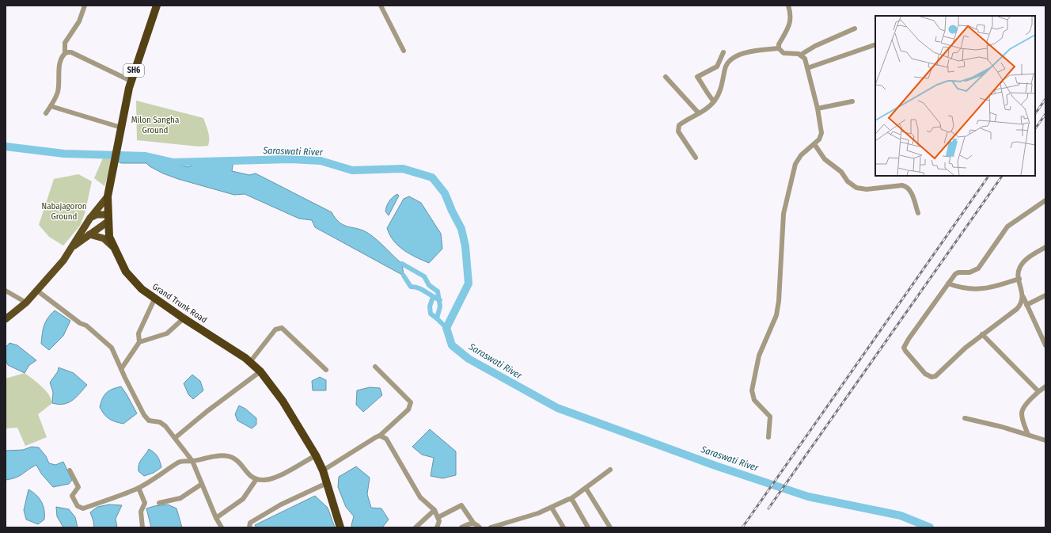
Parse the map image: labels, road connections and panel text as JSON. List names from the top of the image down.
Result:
{
  "streets": {
    "highway": ["SH6", "Grand Trunk Road"]
  },
  "water": ["Saraswati River"],
  "parks": ["Milon Sangha Ground", "Nabajagoron Ground"]
}
